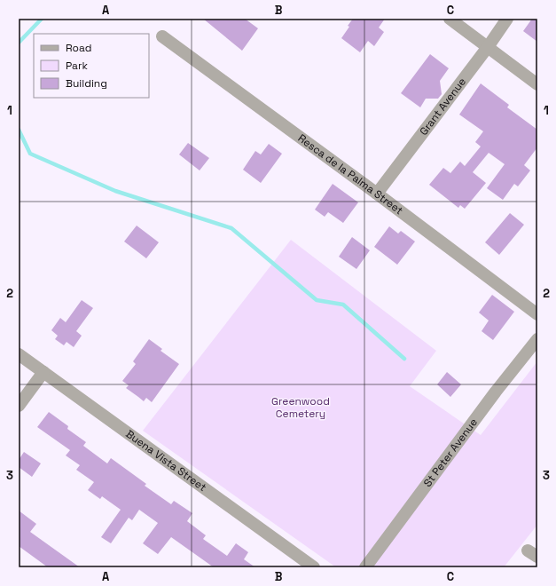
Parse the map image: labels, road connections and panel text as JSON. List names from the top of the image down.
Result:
{
  "streets": {
    "street": [
      "Grant Avenue",
      "Resca de la Palma Street",
      "St Peter Avenue",
      "Buena Vista Street"
    ]
  },
  "crossings": [
    ["Grant Avenue", "Resca de la Palma Street"]
  ],
  "parks": ["Greenwood Cemetery"],
  "legend": ["Road", "Park", "Building"],
  "grid": {
    "columns": ["A", "B", "C"],
    "rows": ["1", "2", "3"]
  }
}
